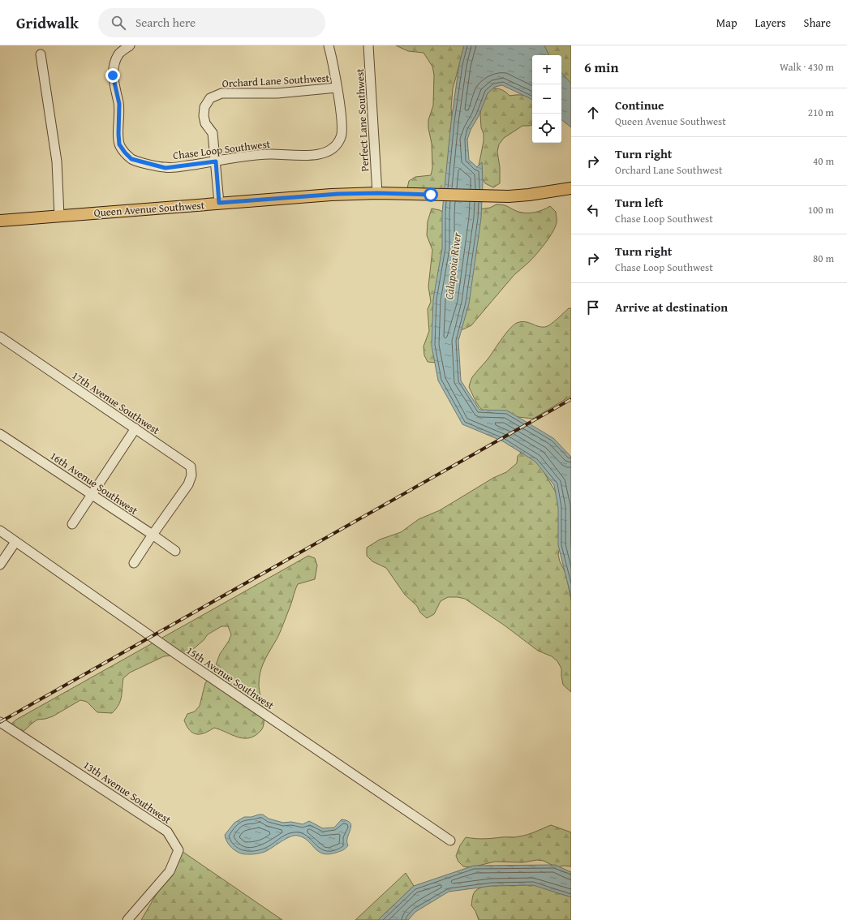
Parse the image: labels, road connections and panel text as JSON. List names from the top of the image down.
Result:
{
  "streets": {
    "main road": ["Queen Avenue Southwest"],
    "street": [
      "Orchard Lane Southwest",
      "Perfect Lane Southwest",
      "Chase Loop Southwest",
      "17th Avenue Southwest",
      "16th Avenue Southwest",
      "15th Avenue Southwest",
      "13th Avenue Southwest"
    ]
  },
  "crossings": [
    ["Orchard Lane Southwest", "Chase Loop Southwest"],
    ["Orchard Lane Southwest", "Queen Avenue Southwest"],
    ["Perfect Lane Southwest", "Queen Avenue Southwest"],
    ["17th Avenue Southwest", "16th Avenue Southwest"]
  ],
  "water": ["Calapooia River"],
  "page": {
    "header": "Gridwalk",
    "search": "Search here",
    "nav": ["Map", "Layers", "Share"],
    "heading": ["6 min", "Walk · 430 m"],
    "map_buttons": ["+", "−"],
    "list": [
      ["Continue", "Queen Avenue Southwest", "210 m"],
      ["Turn right", "Orchard Lane Southwest", "40 m"],
      ["Turn left", "Chase Loop Southwest", "100 m"],
      ["Turn right", "Chase Loop Southwest", "80 m"],
      "Arrive at destination"
    ]
  }
}
